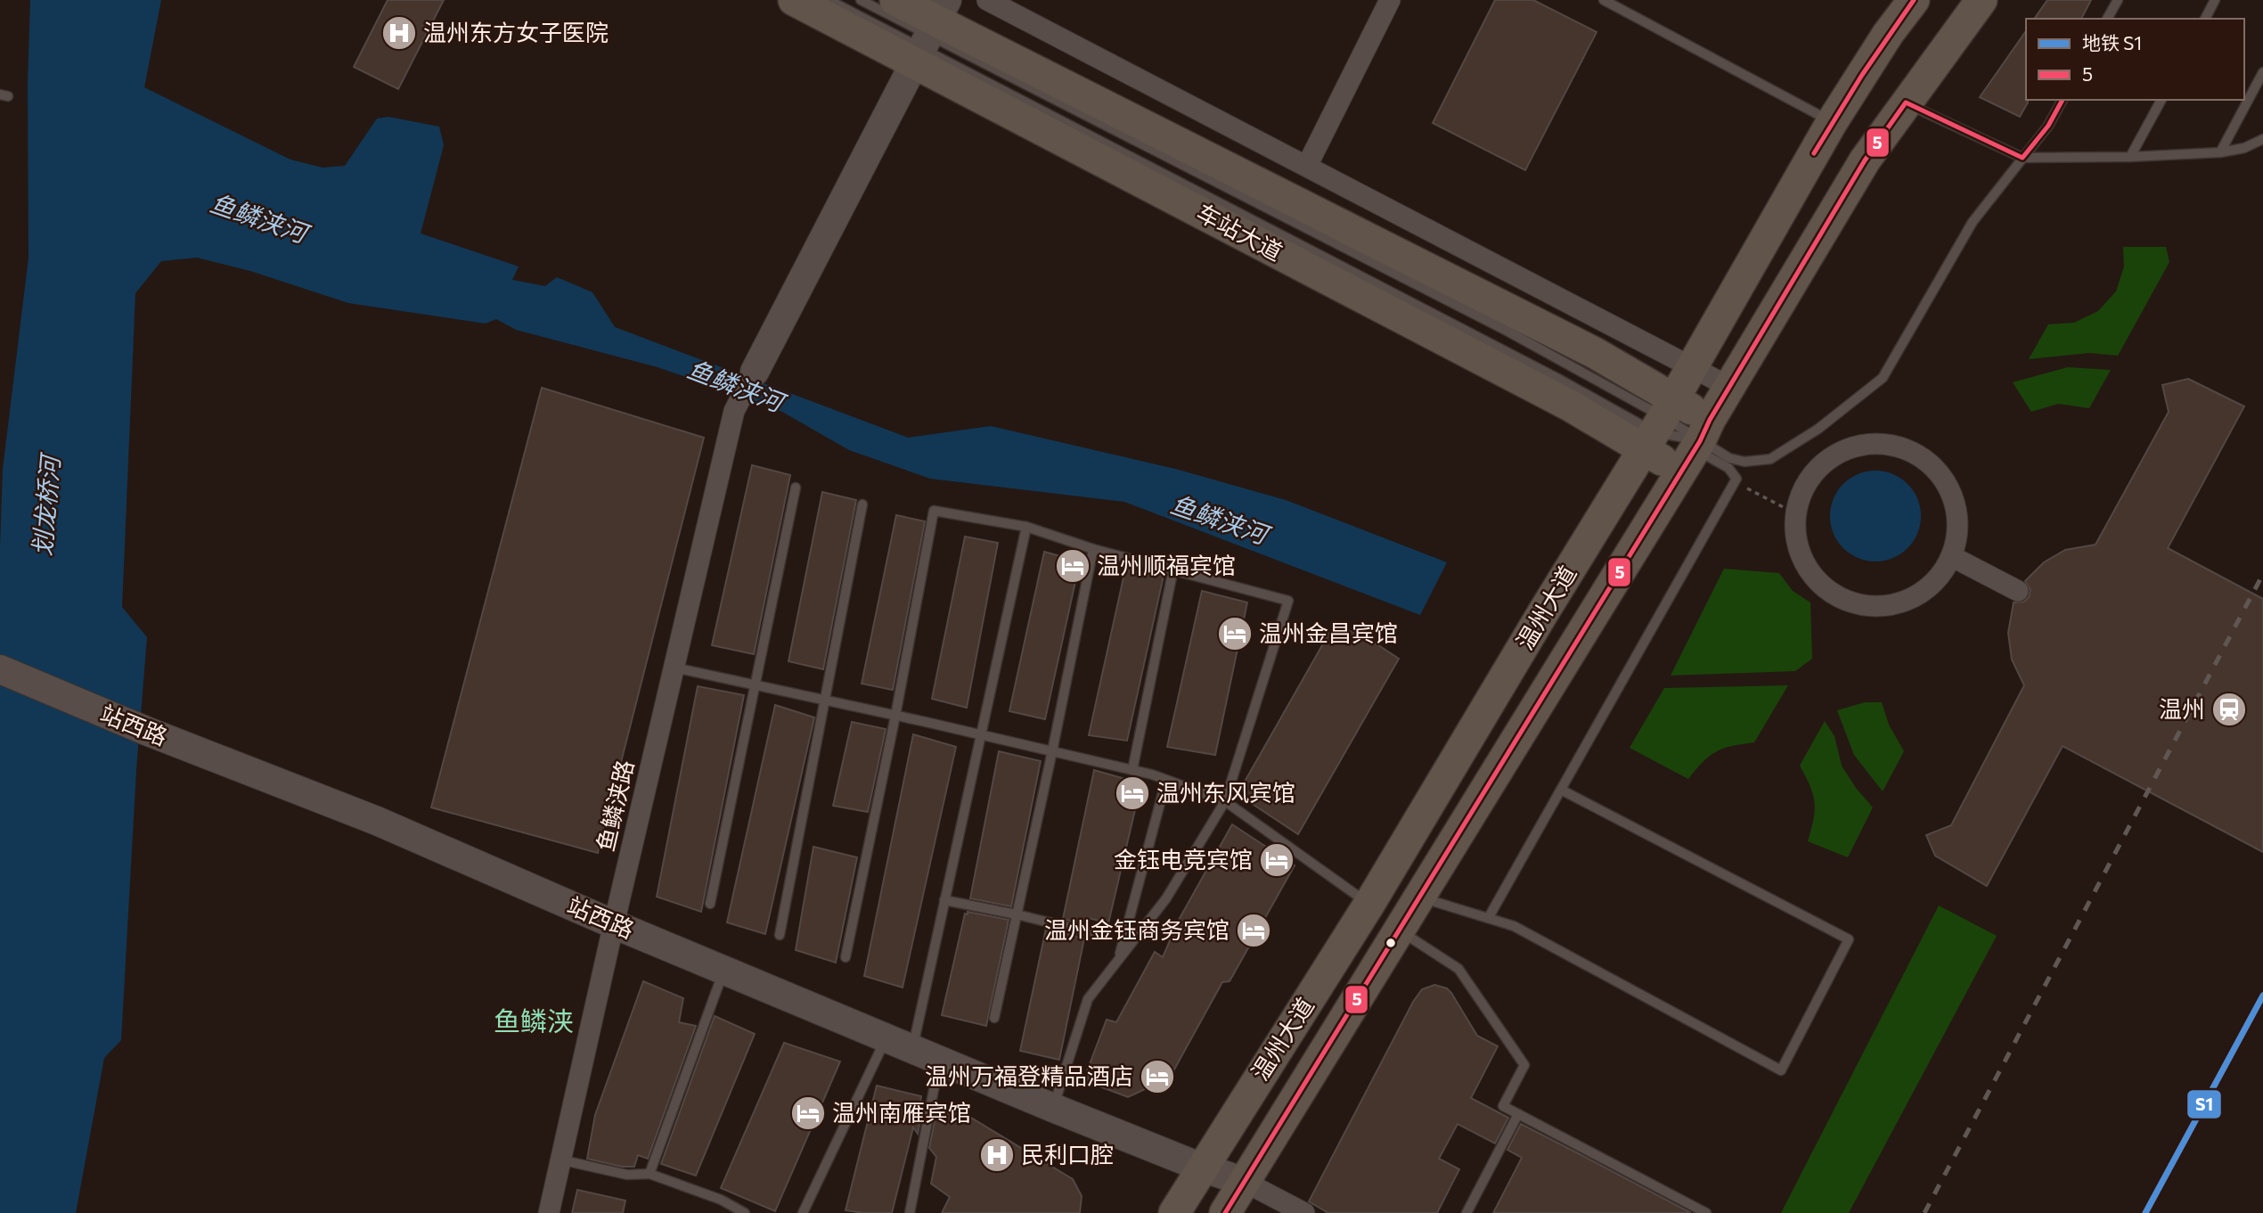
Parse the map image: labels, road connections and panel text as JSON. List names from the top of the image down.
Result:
{
  "streets": {
    "main road": ["车站大道", "温州大道"],
    "street": ["站西路", "鱼鳞浃路"]
  },
  "crossings": [
    ["车站大道", "温州大道"],
    ["温州大道", "站西路"],
    ["站西路", "鱼鳞浃路"]
  ],
  "districts": ["鱼鳞浃"],
  "water": ["鱼鳞浃河", "划龙桥河"],
  "places": {
    "hospital": ["温州东方女子医院", "民利口腔"],
    "hotel": [
      "温州顺福宾馆",
      "温州金昌宾馆",
      "温州东风宾馆",
      "金钰电竞宾馆",
      "温州金钰商务宾馆",
      "温州万福登精品酒店",
      "温州南雁宾馆"
    ],
    "station": ["温州"]
  },
  "lines": ["transit line 5", "metro line S1"],
  "legend": ["地铁 S1", "5"]
}
